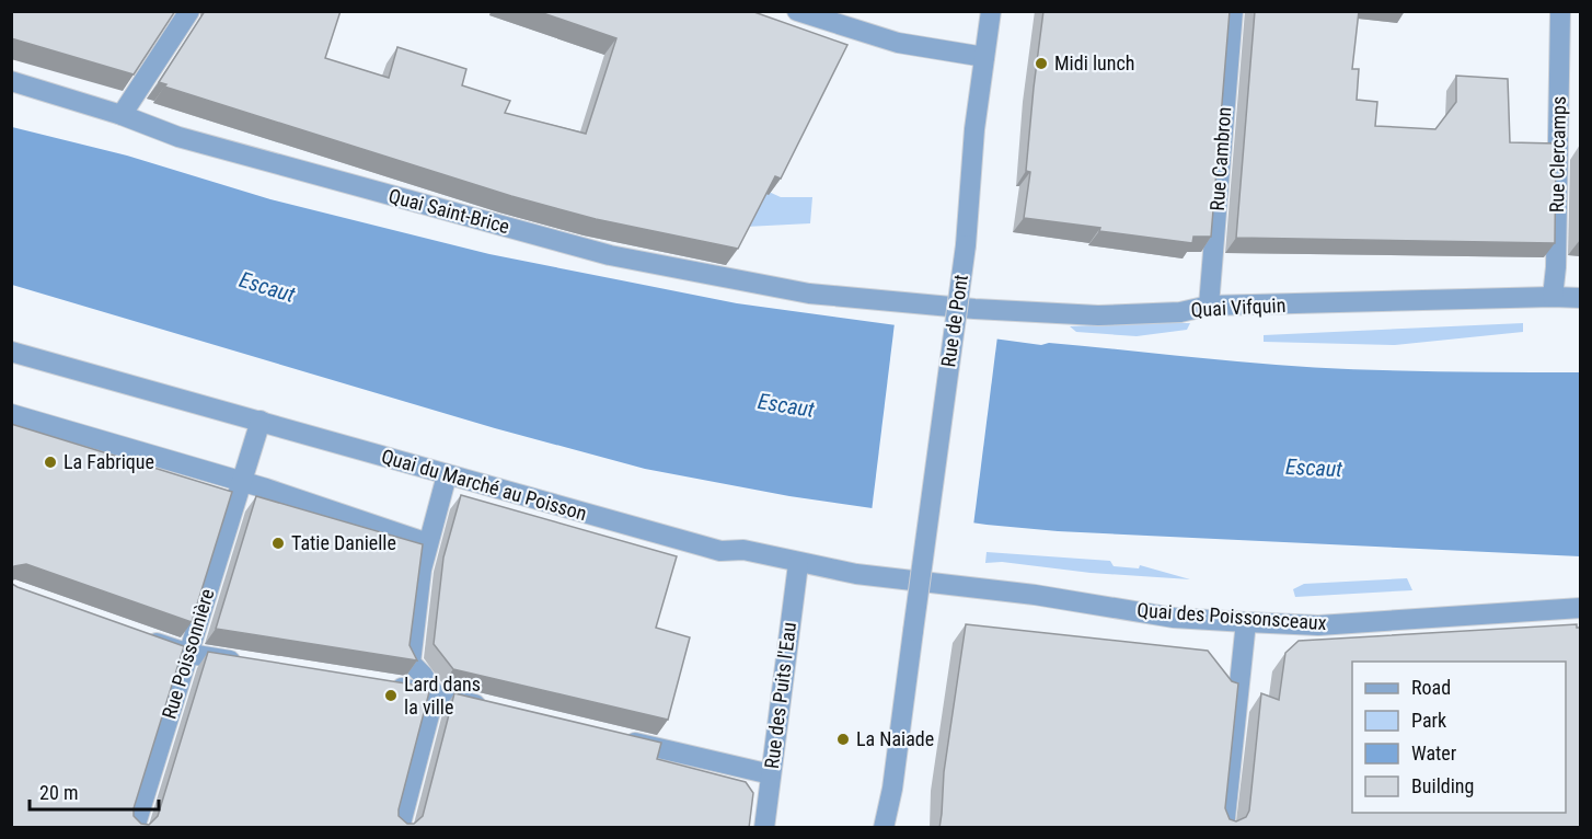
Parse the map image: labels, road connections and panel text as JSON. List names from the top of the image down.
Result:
{
  "streets": {
    "street": [
      "Rue Clercamps",
      "Rue Cambron",
      "Quai Saint-Brice",
      "Quai Vifquin",
      "Rue de Pont",
      "Quai du Marché au Poisson",
      "Quai des Poissonsceaux",
      "Rue Poissonnière",
      "Rue des Puits l'Eau"
    ]
  },
  "crossings": [
    ["Rue Clercamps", "Quai Vifquin"],
    ["Rue Cambron", "Quai Vifquin"],
    ["Quai Saint-Brice", "Quai Vifquin"],
    ["Quai du Marché au Poisson", "Quai des Poissonsceaux"],
    ["Quai du Marché au Poisson", "Rue Poissonnière"],
    ["Quai du Marché au Poisson", "Rue des Puits l'Eau"]
  ],
  "water": ["Escaut"],
  "places": [
    "Midi lunch",
    "La Fabrique",
    "Tatie Danielle",
    "Lard dans la ville",
    "La Naiade"
  ],
  "legend": [
    "Road",
    "Park",
    "Water",
    "Building"
  ],
  "scale_bar": "20 m"
}
